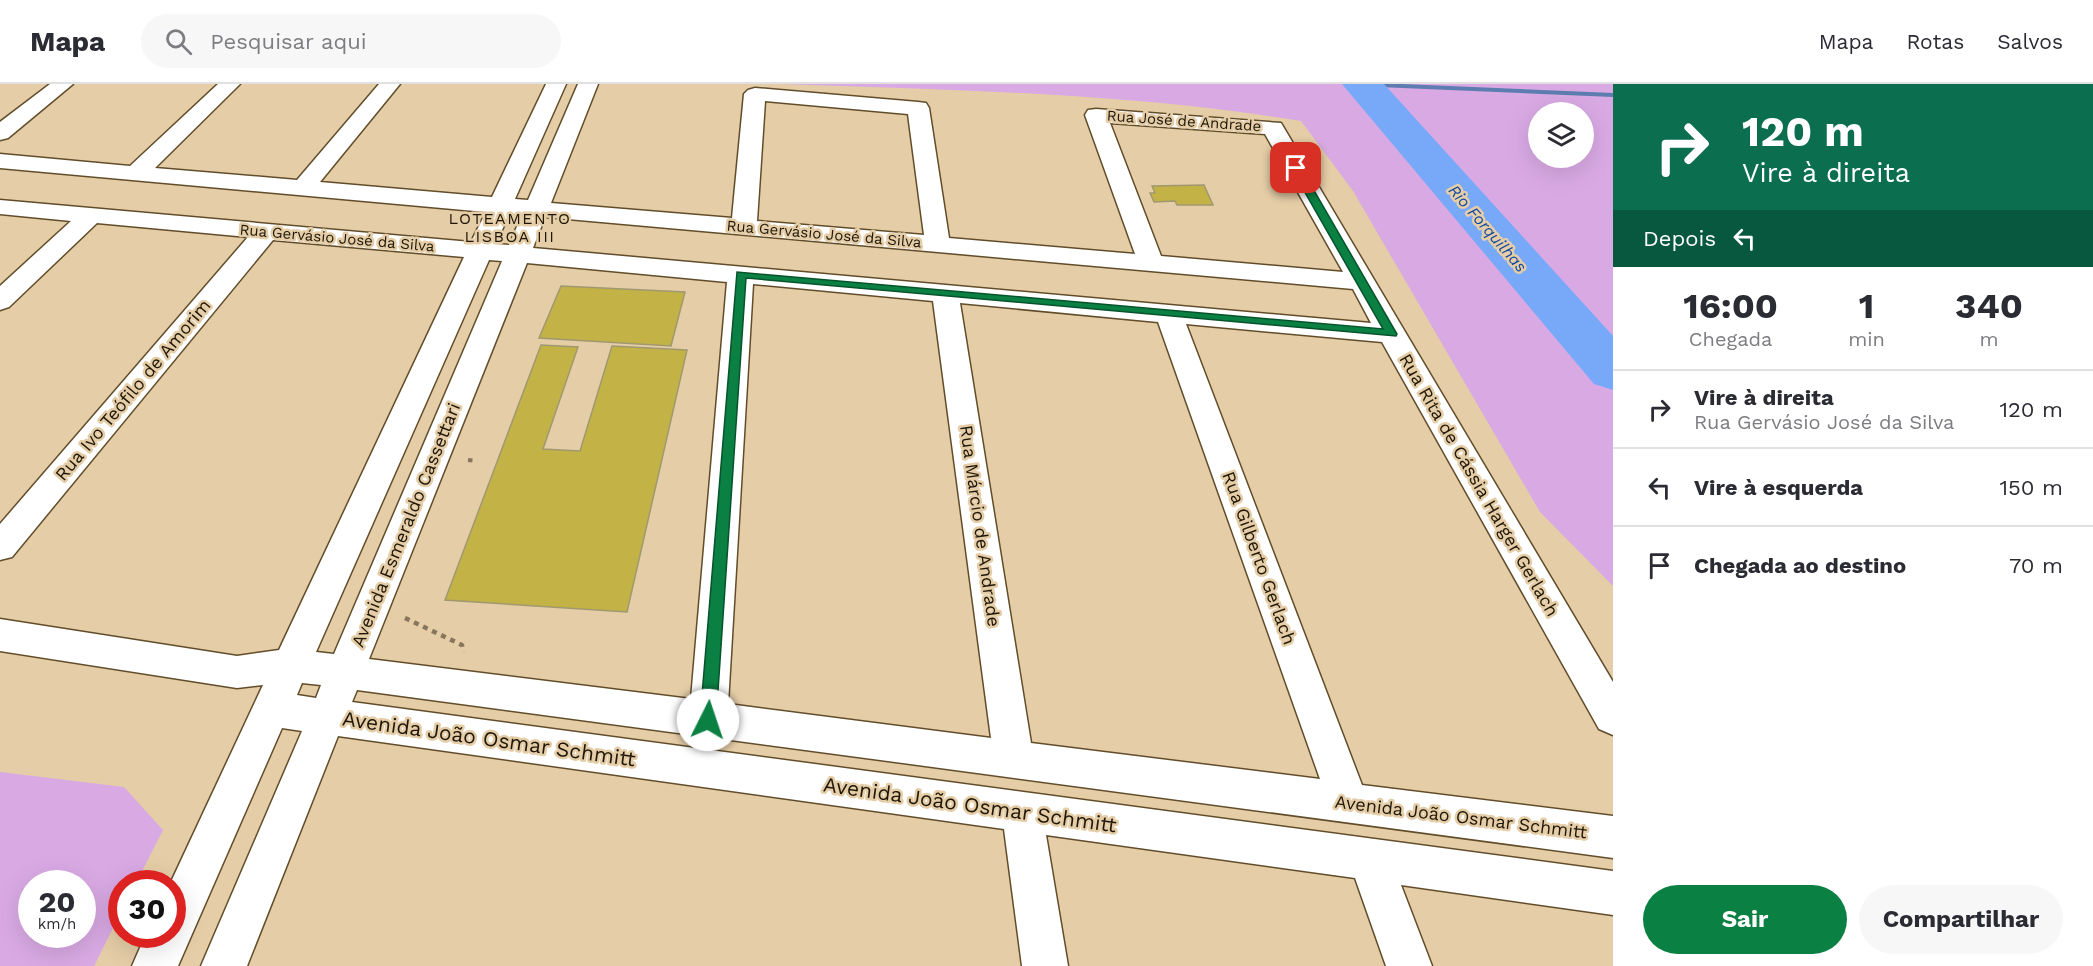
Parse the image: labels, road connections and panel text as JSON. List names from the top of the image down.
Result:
{
  "streets": {
    "street": [
      "Rua José de Andrade",
      "Rua Gervásio José da Silva",
      "Rua Ivo Teófilo de Amorim",
      "Rua Rita de Cássia Harger Gerlach",
      "Avenida Esmeraldo Cassettari",
      "Rua Márcio de Andrade",
      "Rua Gilberto Gerlach",
      "Avenida João Osmar Schmitt"
    ]
  },
  "crossings": [
    ["Rua José de Andrade", "Rua Gervásio José da Silva"],
    ["Rua José de Andrade", "Rua Rita de Cássia Harger Gerlach"],
    ["Rua Gervásio José da Silva", "Rua Ivo Teófilo de Amorim"],
    ["Rua Gervásio José da Silva", "Rua Rita de Cássia Harger Gerlach"],
    ["Rua Gervásio José da Silva", "Avenida Esmeraldo Cassettari"],
    ["Rua Gervásio José da Silva", "Rua Márcio de Andrade"],
    ["Rua Gervásio José da Silva", "Rua Gilberto Gerlach"],
    ["Avenida Esmeraldo Cassettari", "Avenida João Osmar Schmitt"],
    ["Rua Márcio de Andrade", "Avenida João Osmar Schmitt"],
    ["Rua Gilberto Gerlach", "Avenida João Osmar Schmitt"]
  ],
  "districts": ["LOTEAMENTO LISBOA III"],
  "water": ["Rio Forquilhas"],
  "page": {
    "header": "Mapa",
    "search": "Pesquisar aqui",
    "nav": ["Mapa", "Rotas", "Salvos"],
    "turn": ["120 m", "Vire à direita"],
    "then": "Depois",
    "eta": [
      "16:00",
      "Chegada",
      "1",
      "min",
      "340",
      "m"
    ],
    "list": [
      {
        "name": "Vire à direita",
        "note": "Rua Gervásio José da Silva",
        "value": "120 m"
      },
      {
        "name": "Vire à esquerda",
        "value": "150 m"
      },
      {
        "name": "Chegada ao destino",
        "value": "70 m"
      }
    ],
    "speed": "20 km/h",
    "limit": "30",
    "buttons": ["Sair", "Compartilhar"]
  }
}
